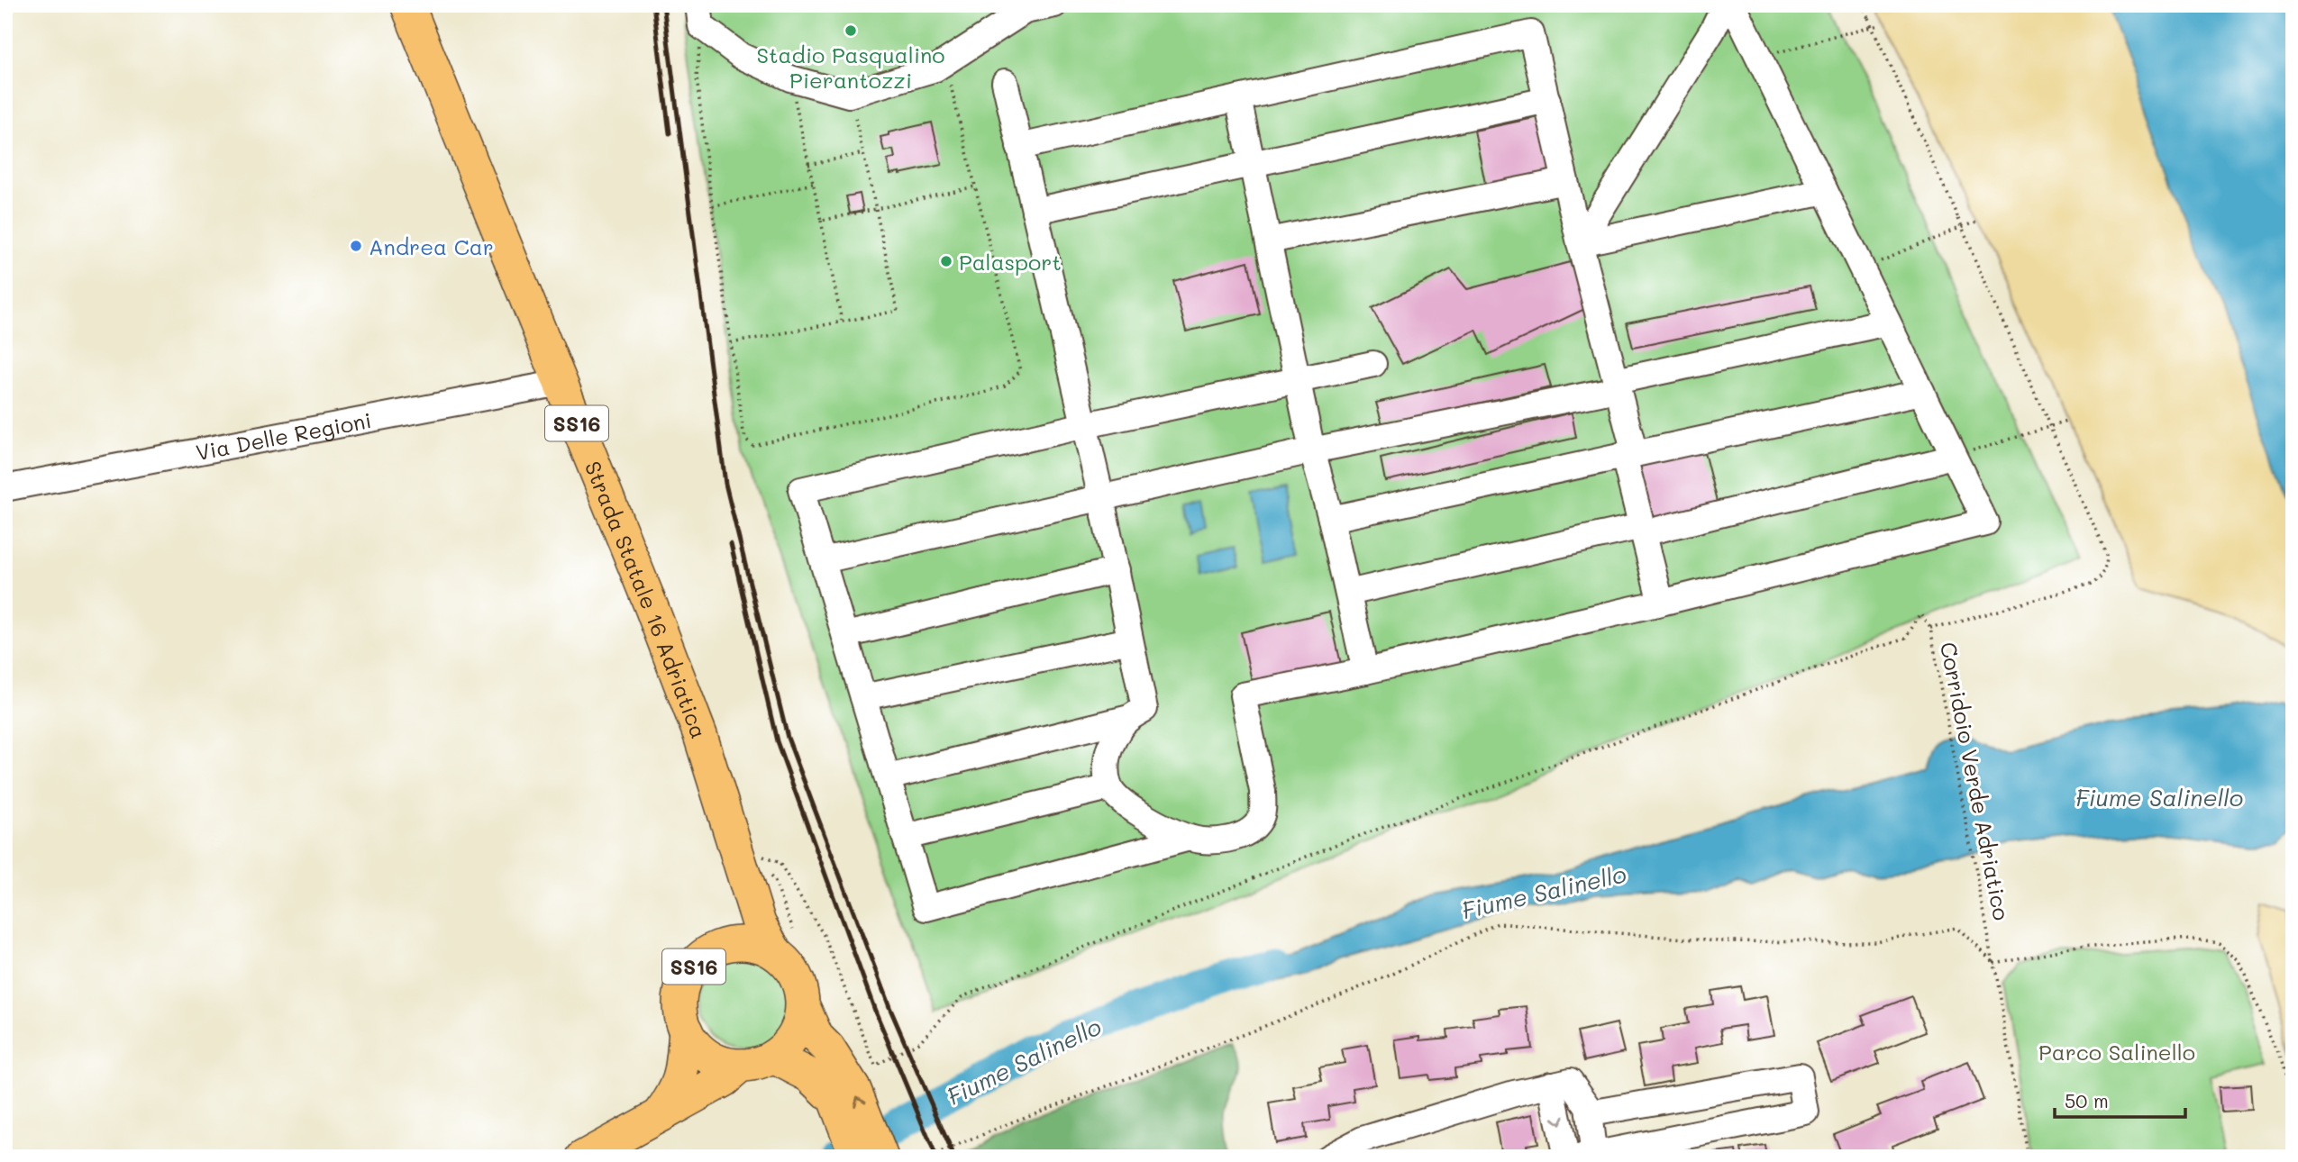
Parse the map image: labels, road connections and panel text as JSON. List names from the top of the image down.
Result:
{
  "streets": {
    "main road": ["SS16", "Strada Statale 16 Adriatica"],
    "street": ["Via Delle Regioni"],
    "path": ["Corridoio Verde Adriatico"]
  },
  "crossings": [
    ["SS16", "Strada Statale 16 Adriatica"],
    ["Via Delle Regioni", "Strada Statale 16 Adriatica"]
  ],
  "water": ["Fiume Salinello"],
  "parks": ["Parco Salinello"],
  "places": ["Stadio Pasqualino Pierantozzi", "Andrea Car", "Palasport"],
  "scale_bar": "50 m"
}
